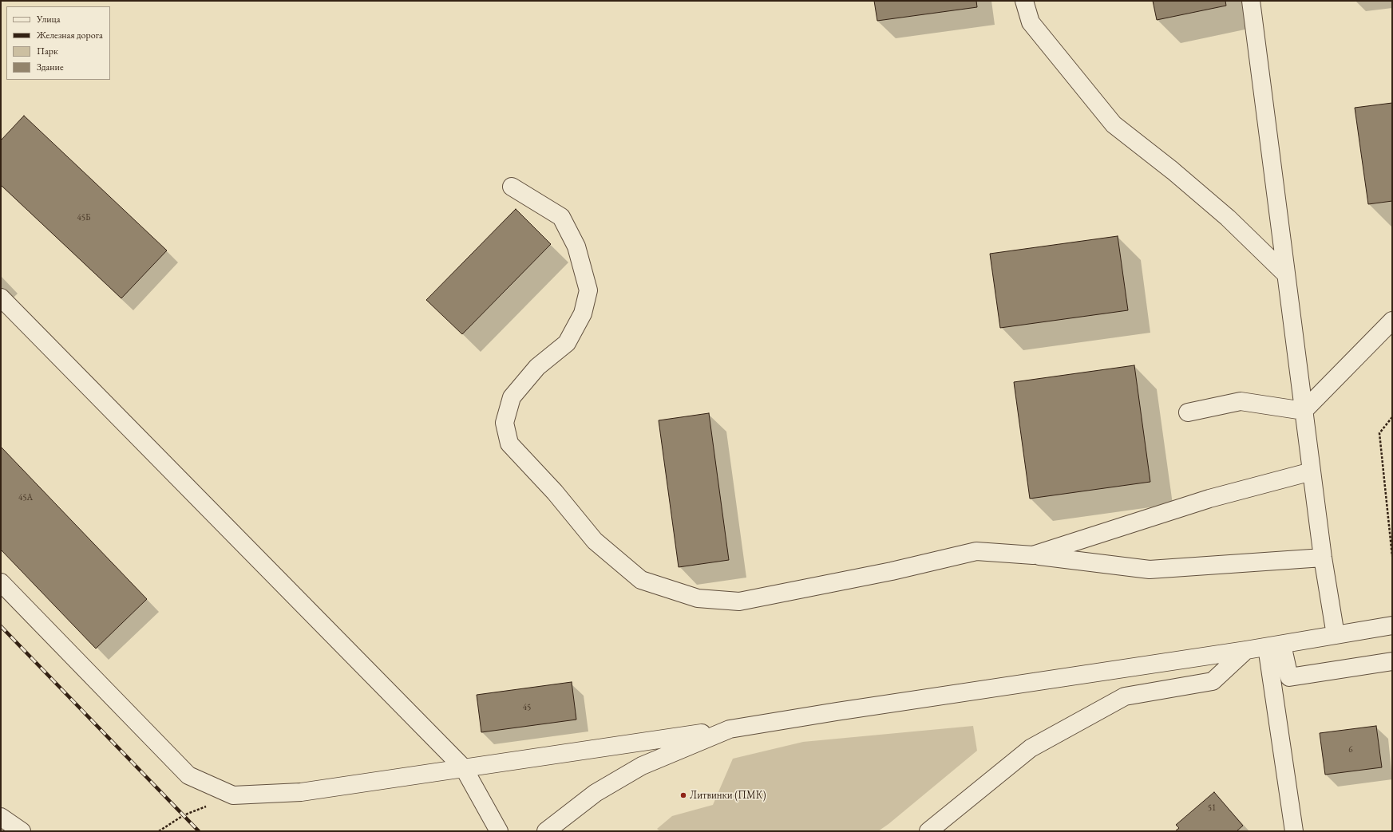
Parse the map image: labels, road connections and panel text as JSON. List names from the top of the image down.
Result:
{
  "places": ["Литвинки (ПМК)"],
  "house_numbers": [
    "45Б",
    "45А",
    "45",
    "6",
    "51"
  ],
  "legend": [
    "Улица",
    "Железная дорога",
    "Парк",
    "Здание"
  ]
}
